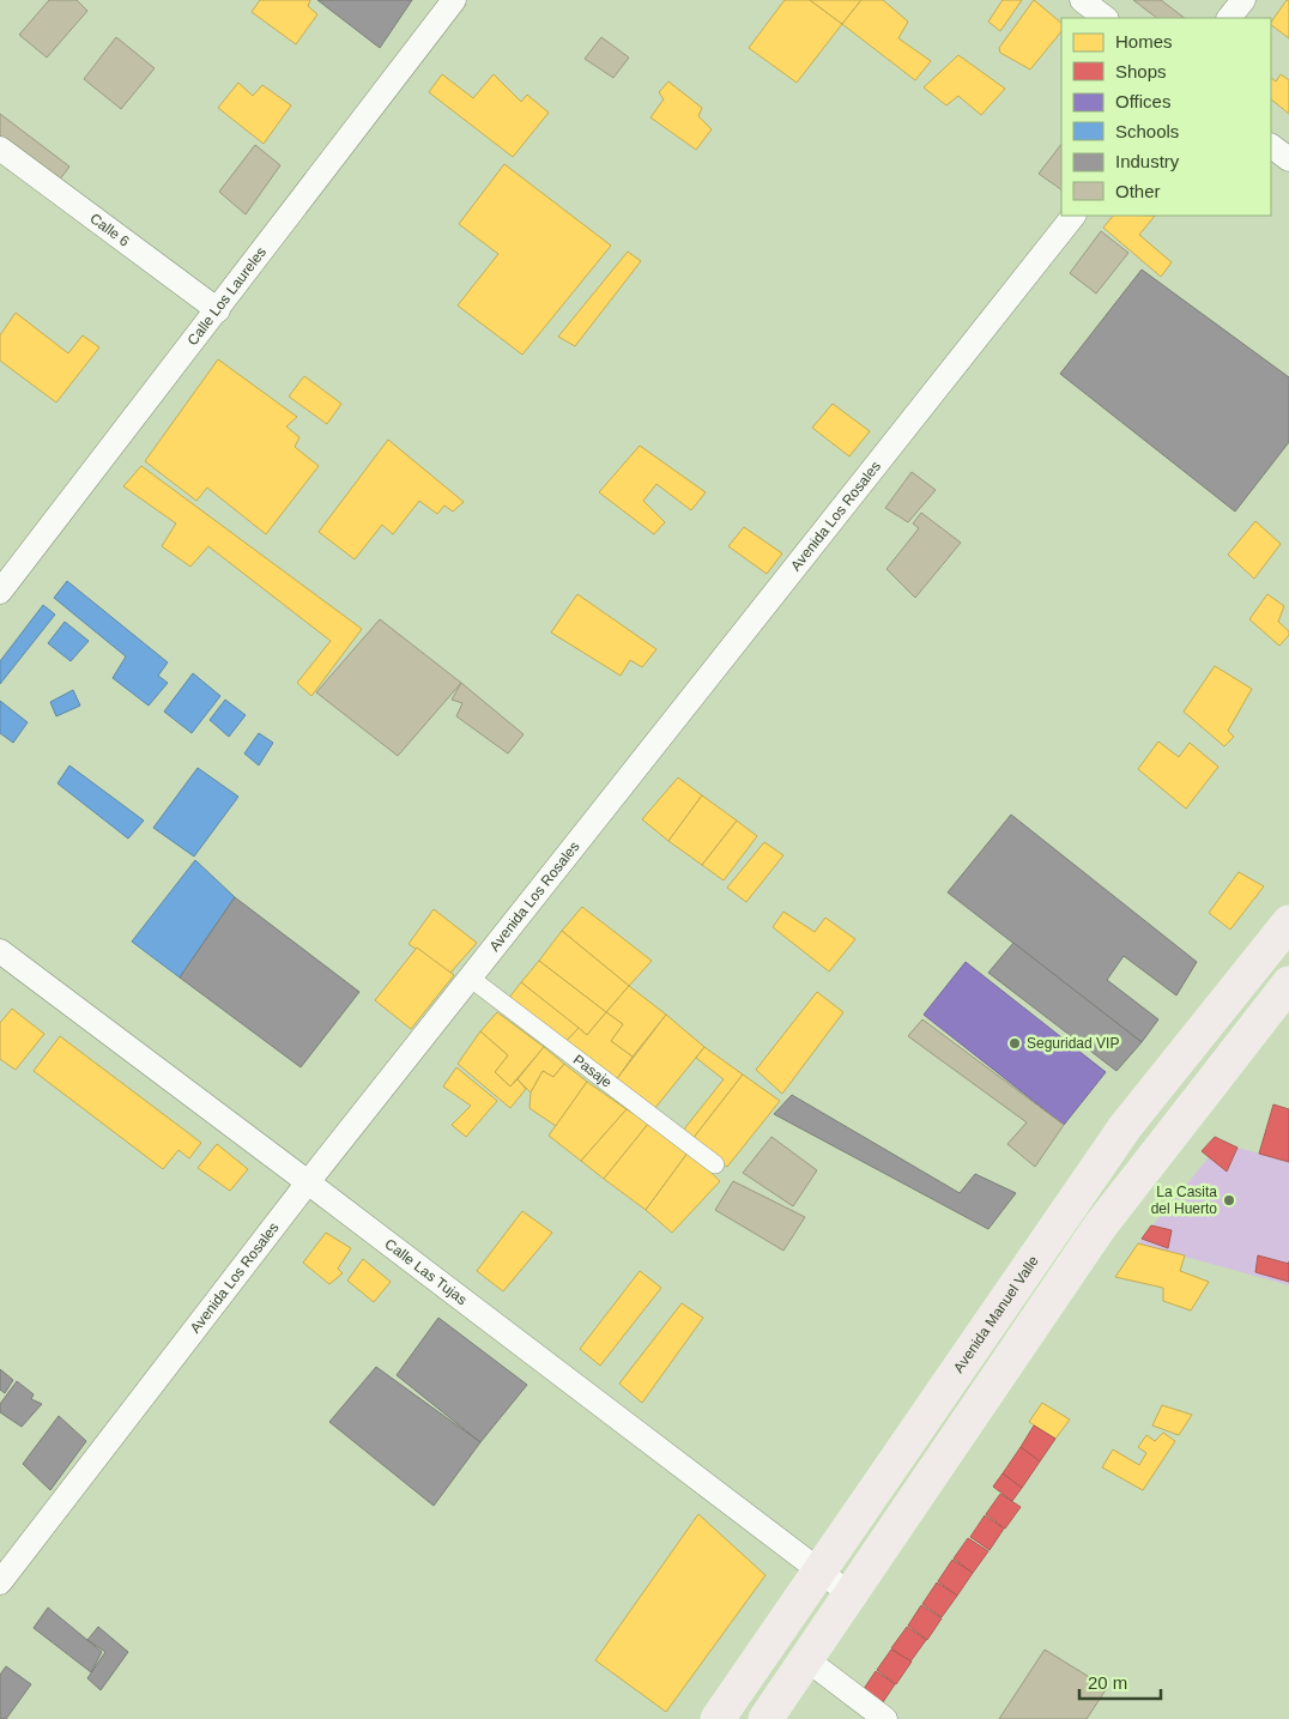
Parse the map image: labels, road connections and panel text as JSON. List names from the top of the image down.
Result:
{
  "streets": {
    "main road": ["Avenida Manuel Valle"],
    "street": [
      "Calle 6",
      "Calle Los Laureles",
      "Avenida Los Rosales",
      "Pasaje",
      "Calle Las Tujas"
    ]
  },
  "crossings": [
    ["Calle 6", "Calle Los Laureles"],
    ["Avenida Los Rosales", "Pasaje"],
    ["Avenida Los Rosales", "Calle Las Tujas"],
    ["Calle Las Tujas", "Avenida Manuel Valle"]
  ],
  "places": ["Seguridad VIP", "La Casita del Huerto"],
  "legend": [
    "Homes",
    "Shops",
    "Offices",
    "Schools",
    "Industry",
    "Other"
  ],
  "scale_bar": "20 m"
}
